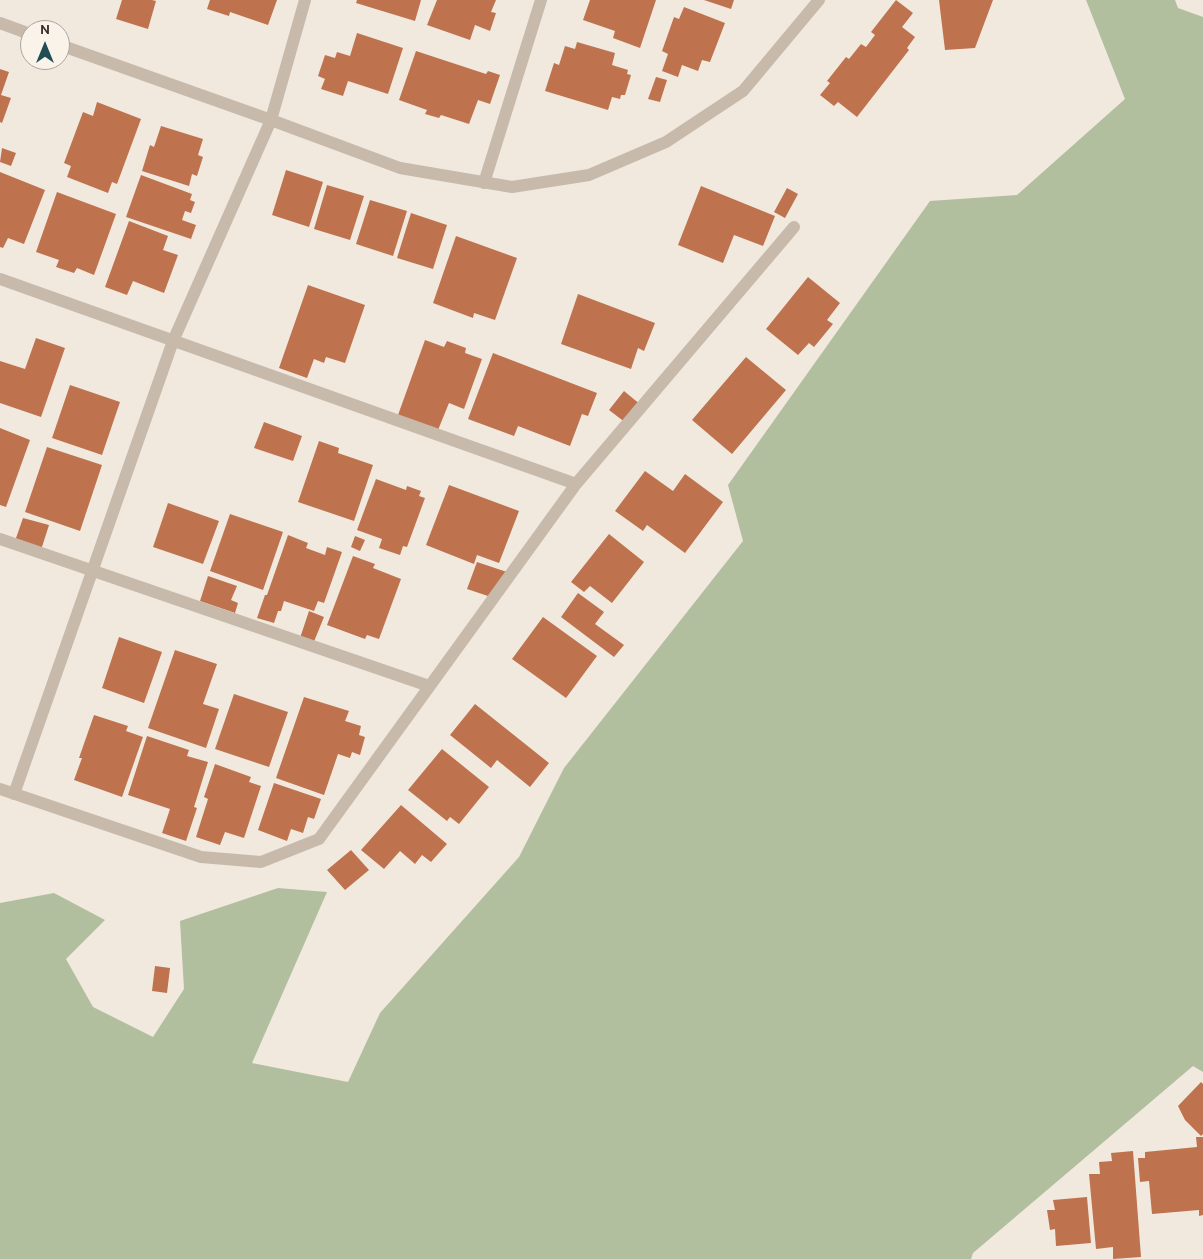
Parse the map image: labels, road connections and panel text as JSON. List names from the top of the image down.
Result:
{
  "north": "top"
}
